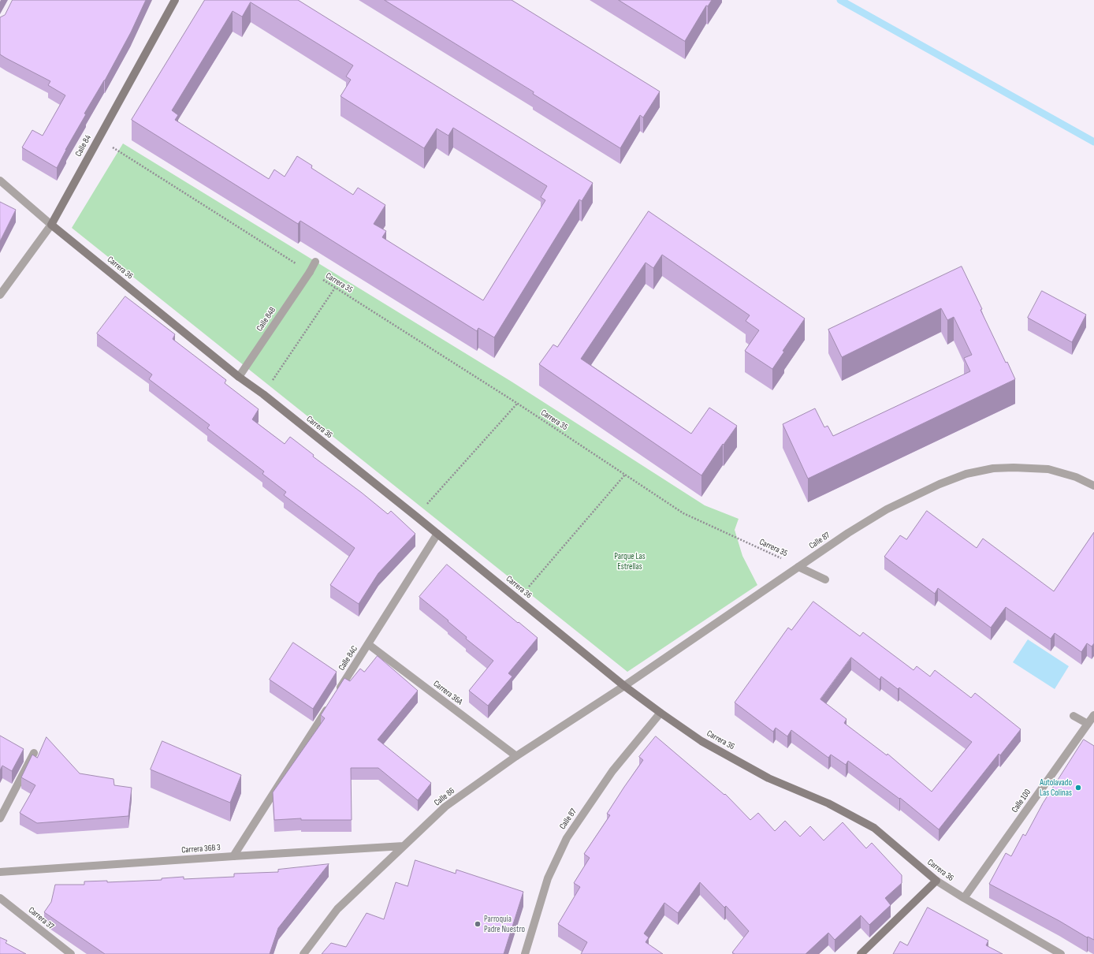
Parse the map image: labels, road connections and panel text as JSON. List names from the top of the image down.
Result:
{
  "streets": {
    "street": [
      "Calle 84",
      "Carrera 36",
      "Calle 84B",
      "Calle 87",
      "Calle 84C",
      "Carrera 36A",
      "Calle 86",
      "Calle 100",
      "Carrera 36B 3",
      "Carrera 37"
    ],
    "path": ["Carrera 35"]
  },
  "crossings": [
    ["Calle 84", "Carrera 36"],
    ["Calle 84", "Carrera 35"],
    ["Carrera 36", "Calle 84B"],
    ["Carrera 36", "Calle 87"],
    ["Carrera 36", "Calle 84C"],
    ["Carrera 36", "Calle 86"],
    ["Carrera 36", "Calle 100"],
    ["Carrera 35", "Calle 84B"],
    ["Carrera 35", "Calle 87"],
    ["Calle 87", "Calle 86"],
    ["Calle 84C", "Carrera 36A"],
    ["Carrera 36A", "Calle 86"],
    ["Calle 86", "Carrera 36B 3"]
  ],
  "parks": ["Parque Las Estrellas"],
  "places": ["Autolavado Las Colinas", "Parroquia Padre Nuestro"]
}
